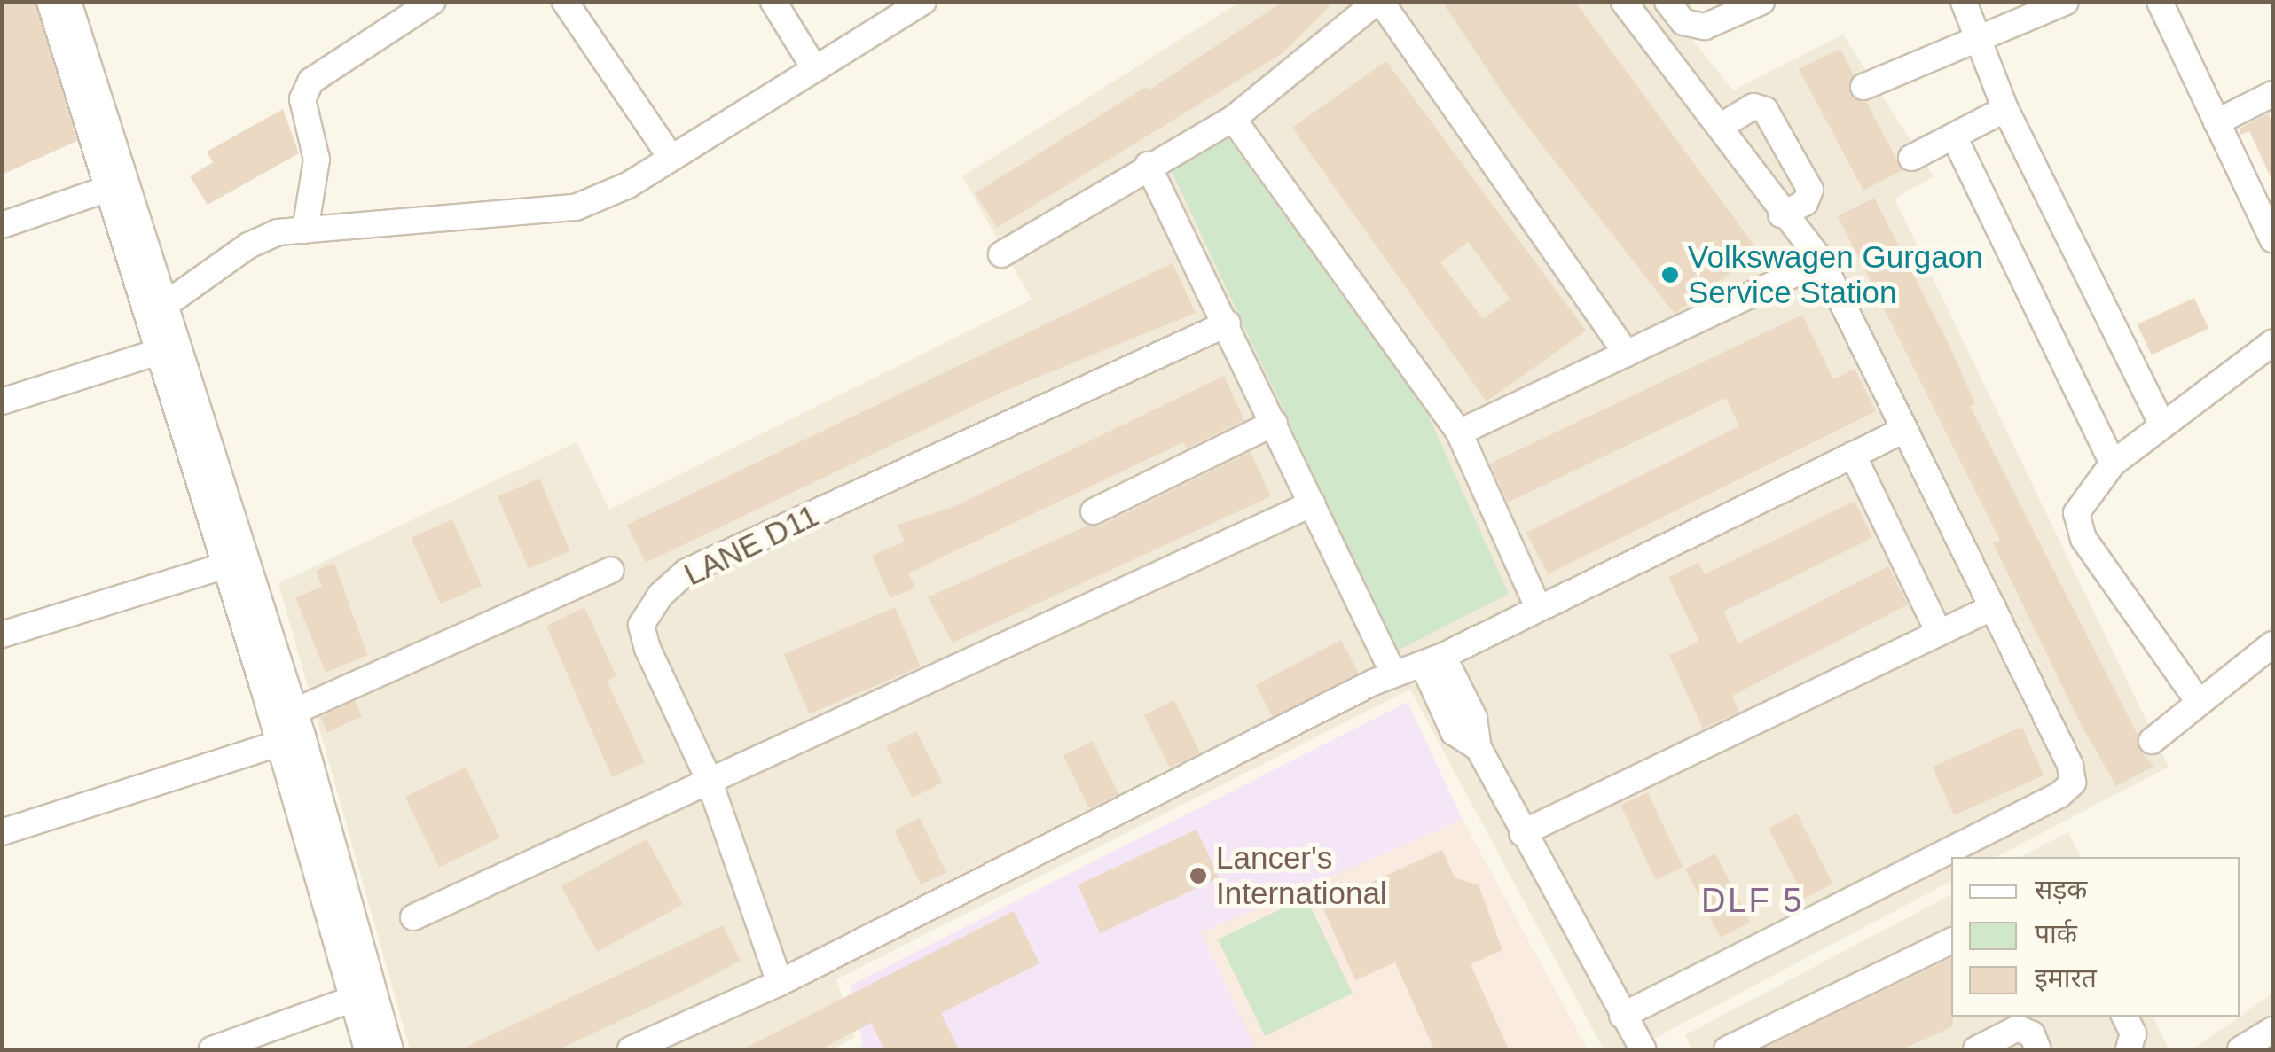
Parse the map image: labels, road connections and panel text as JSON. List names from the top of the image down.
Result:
{
  "streets": {
    "street": ["LANE D11"]
  },
  "districts": ["DLF 5"],
  "places": ["Volkswagen Gurgaon Service Station", "Lancer's International"],
  "legend": ["सड़क", "पार्क", "इमारत"]
}
